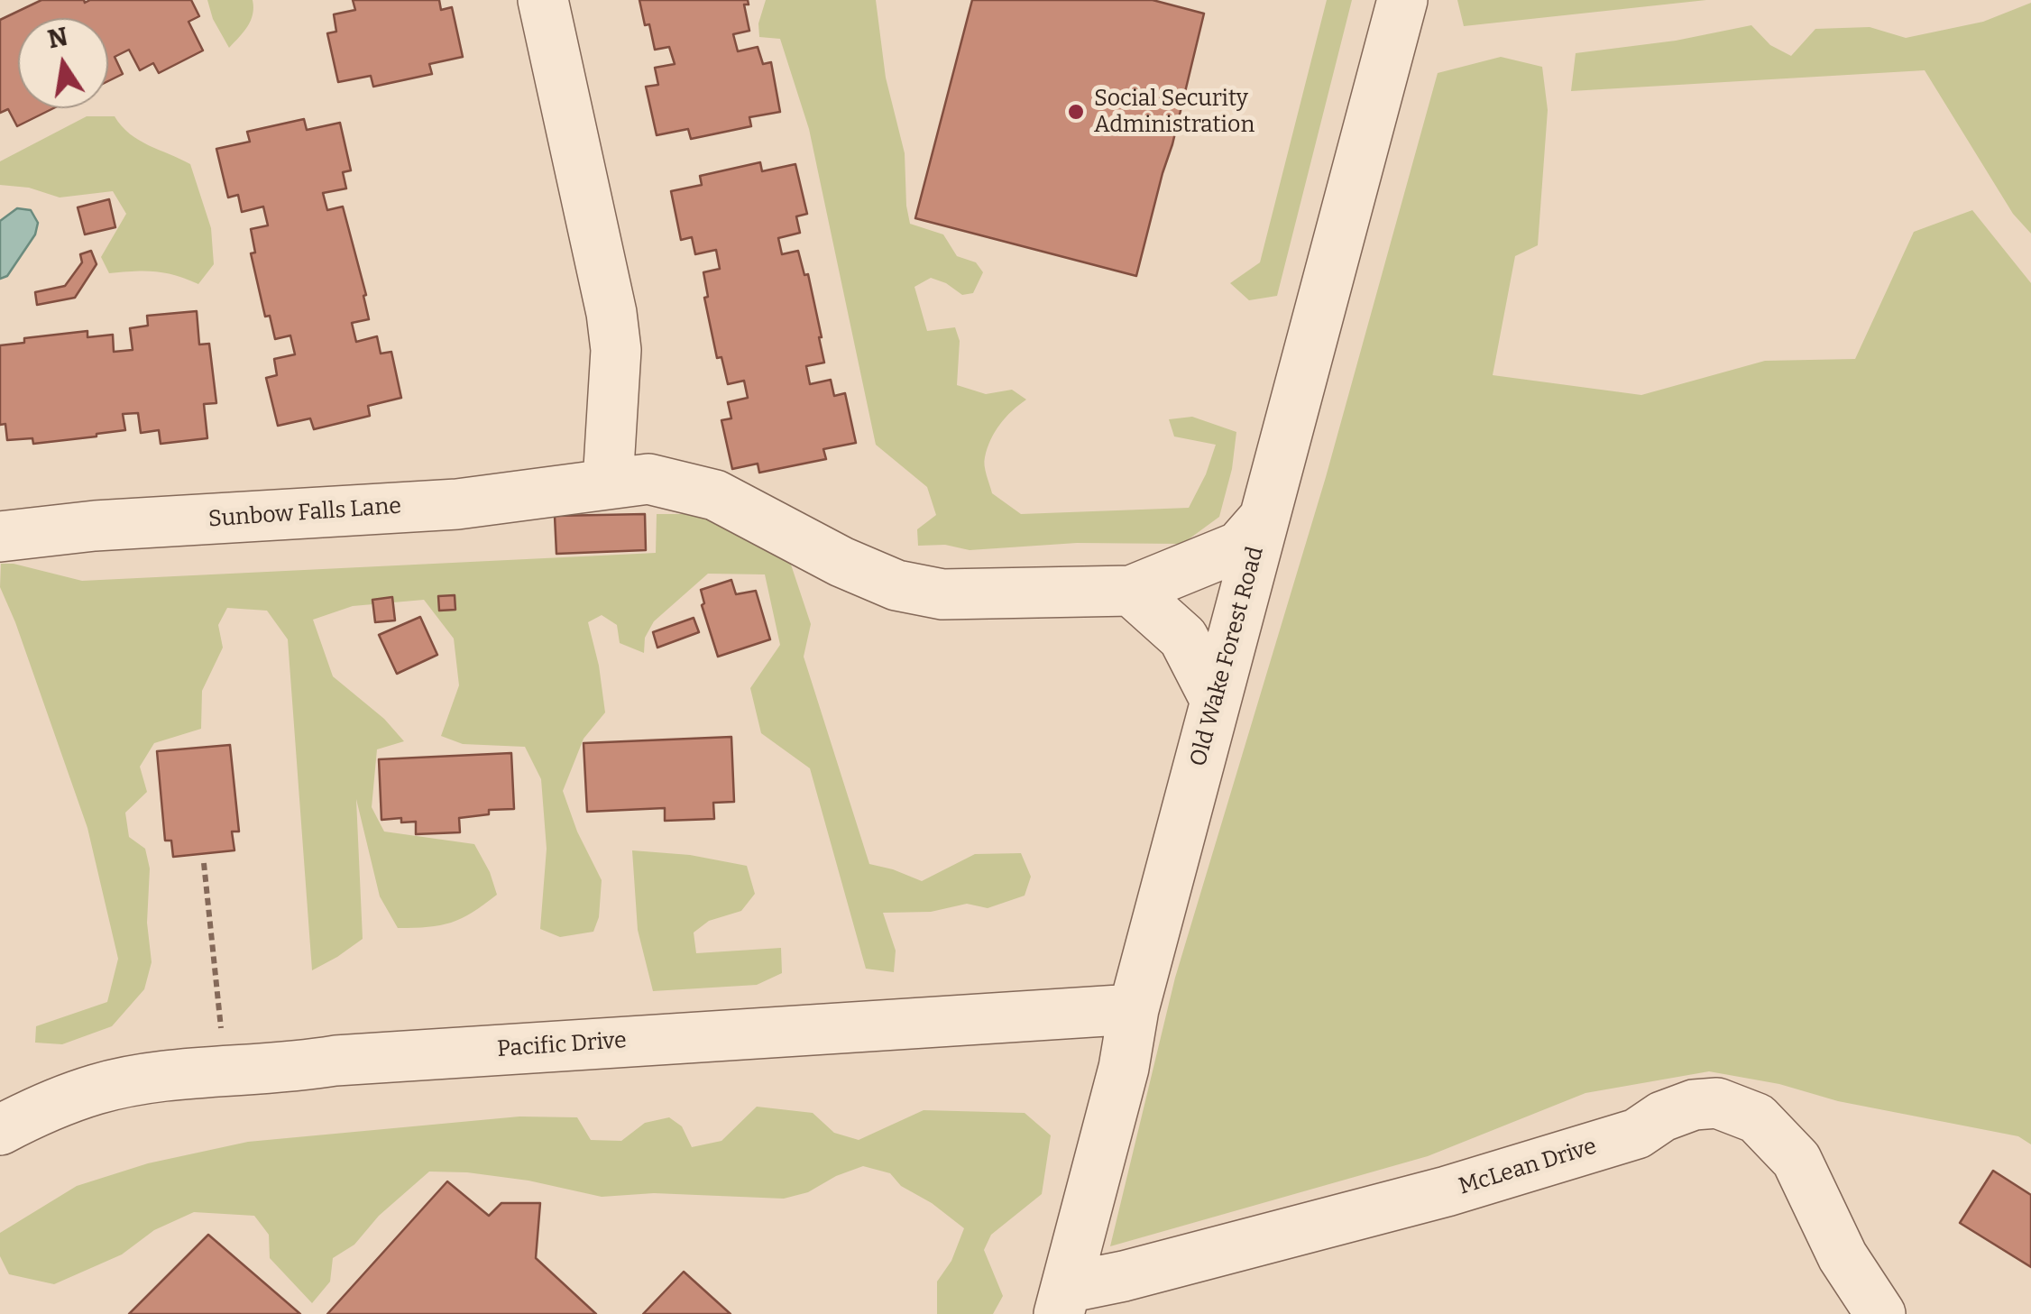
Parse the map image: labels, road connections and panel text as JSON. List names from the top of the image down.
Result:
{
  "streets": {
    "street": [
      "Sunbow Falls Lane",
      "Old Wake Forest Road",
      "Pacific Drive",
      "McLean Drive"
    ]
  },
  "crossings": [
    ["Sunbow Falls Lane", "Old Wake Forest Road"],
    ["Old Wake Forest Road", "Pacific Drive"],
    ["Old Wake Forest Road", "McLean Drive"]
  ],
  "places": ["Social Security Administration"],
  "north": "top"
}
